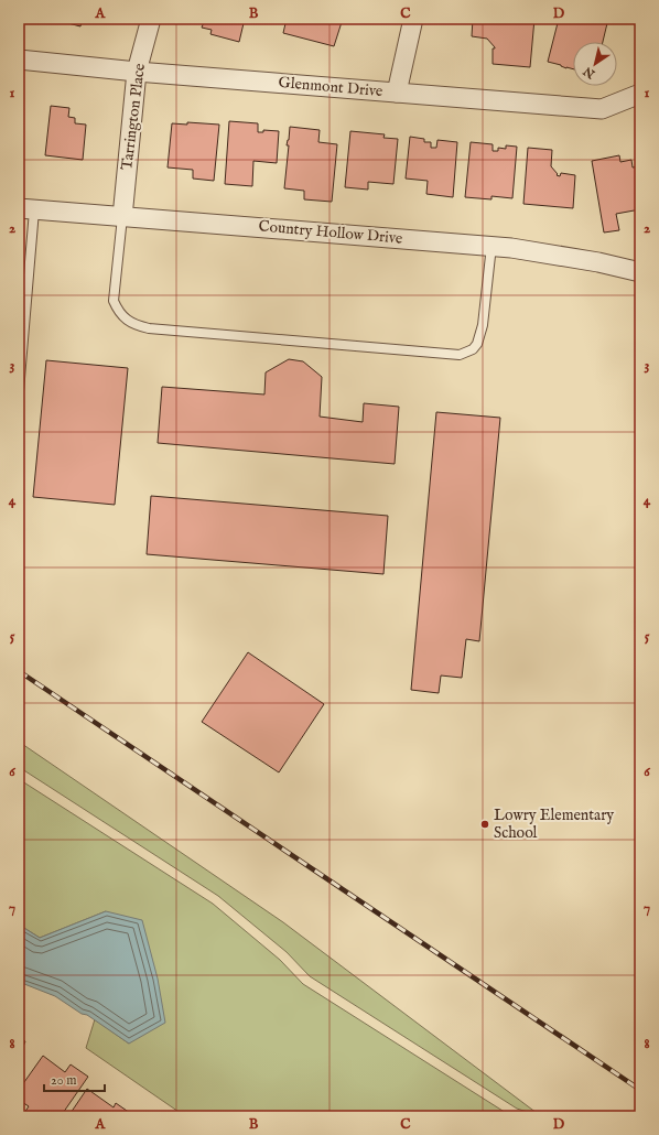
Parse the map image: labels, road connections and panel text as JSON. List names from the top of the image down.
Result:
{
  "streets": {
    "street": ["Glenmont Drive", "Tarrington Place", "Country Hollow Drive"]
  },
  "crossings": [
    ["Glenmont Drive", "Tarrington Place"],
    ["Tarrington Place", "Country Hollow Drive"]
  ],
  "places": ["Lowry Elementary School"],
  "scale_bar": "20 m",
  "north": "bottom left",
  "grid": {
    "columns": [
      "A",
      "B",
      "C",
      "D"
    ],
    "rows": [
      "1",
      "2",
      "3",
      "4",
      "5",
      "6",
      "7",
      "8"
    ]
  }
}
